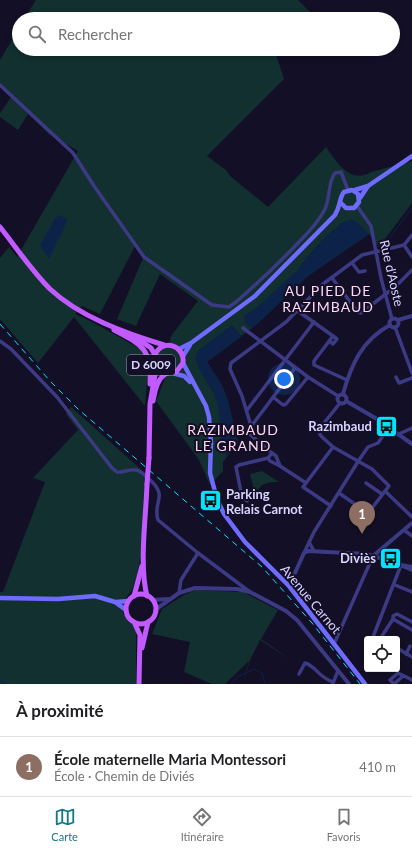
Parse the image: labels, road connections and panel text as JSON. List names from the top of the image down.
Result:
{
  "streets": {
    "main road": ["D 6009", "Avenue Carnot"],
    "street": ["Rue d'Aoste"]
  },
  "crossings": [
    ["D 6009", "Avenue Carnot"]
  ],
  "districts": ["AU PIED DE RAZIMBAUD", "RAZIMBAUD LE GRAND"],
  "places": {
    "bus stop": ["Razimbaud", "Parking Relais Carnot", "Diviès"]
  },
  "page": {
    "search": "Rechercher",
    "pins": "1",
    "heading": "À proximité",
    "list": [
      {
        "mark": "1",
        "name": "École maternelle Maria Montessori",
        "note": "École · Chemin de Diviés",
        "value": "410 m"
      }
    ],
    "nav": ["Carte", "Itinéraire", "Favoris"]
  }
}
